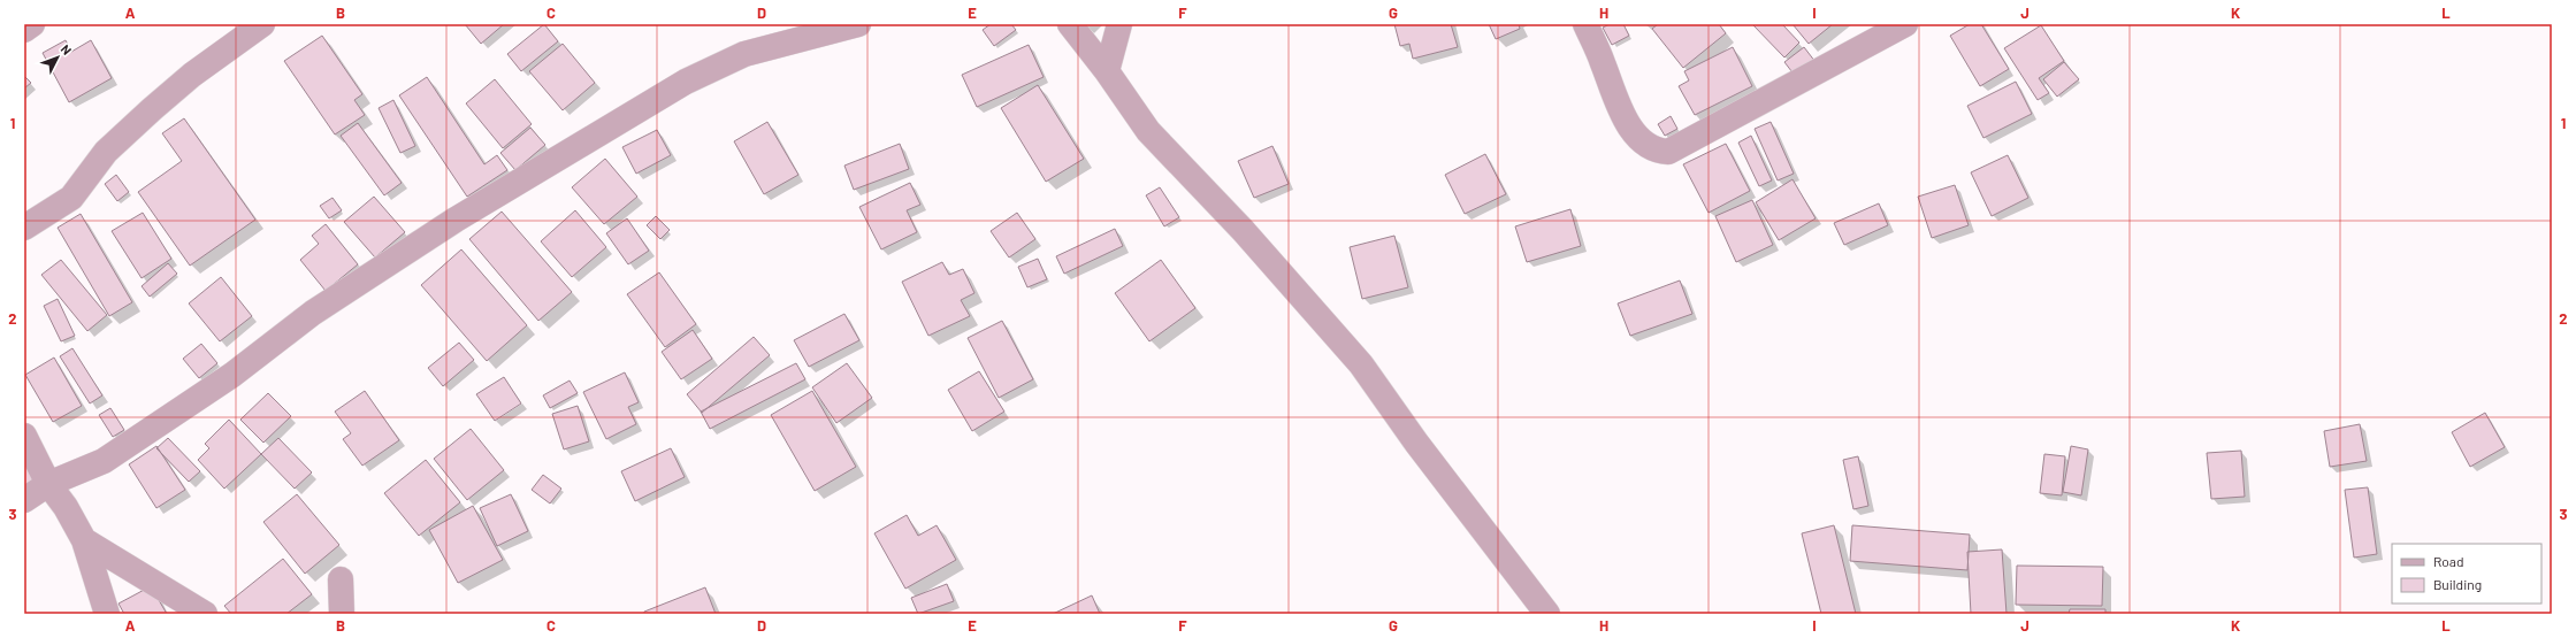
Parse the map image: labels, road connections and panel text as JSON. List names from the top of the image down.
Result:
{
  "legend": ["Road", "Building"],
  "north": "top right",
  "grid": {
    "columns": [
      "A",
      "B",
      "C",
      "D",
      "E",
      "F",
      "G",
      "H",
      "I",
      "J",
      "K",
      "L"
    ],
    "rows": ["1", "2", "3"]
  }
}
